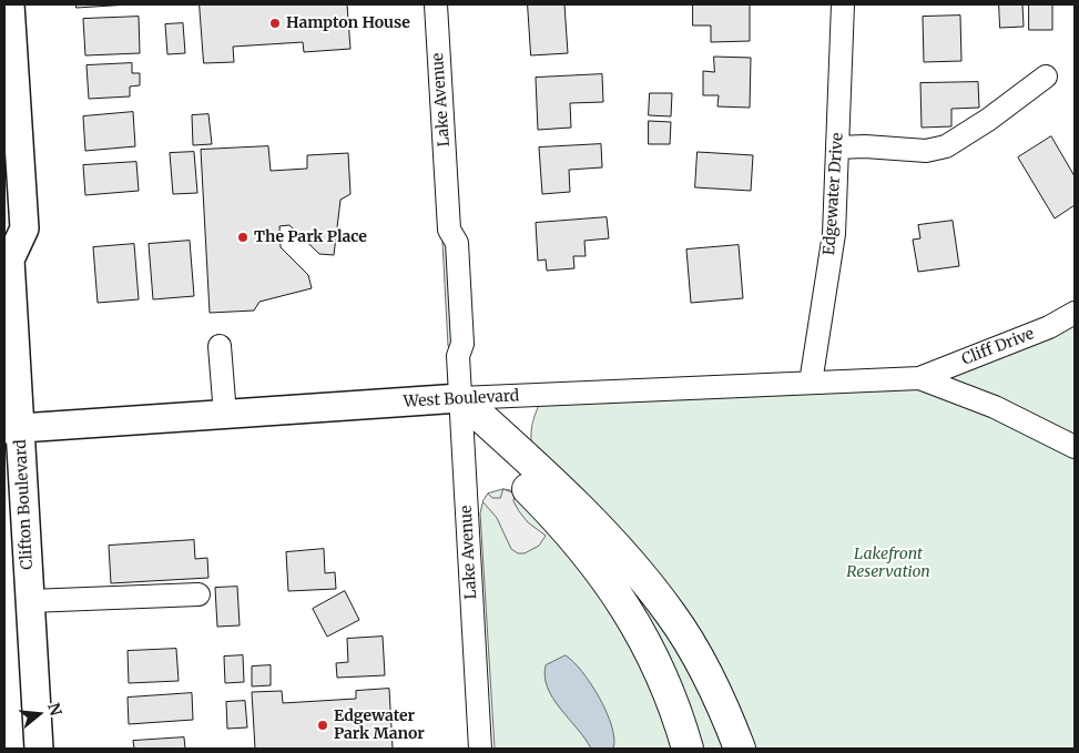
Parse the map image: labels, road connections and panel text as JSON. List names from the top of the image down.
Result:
{
  "streets": {
    "main road": ["West Boulevard", "Clifton Boulevard"],
    "street": ["Lake Avenue", "Edgewater Drive", "Cliff Drive"]
  },
  "crossings": [
    ["Lake Avenue", "West Boulevard"],
    ["Edgewater Drive", "West Boulevard"],
    ["Cliff Drive", "West Boulevard"],
    ["West Boulevard", "Clifton Boulevard"]
  ],
  "parks": ["Lakefront Reservation"],
  "places": ["Hampton House", "The Park Place", "Edgewater Park Manor"],
  "north": "right"
}
